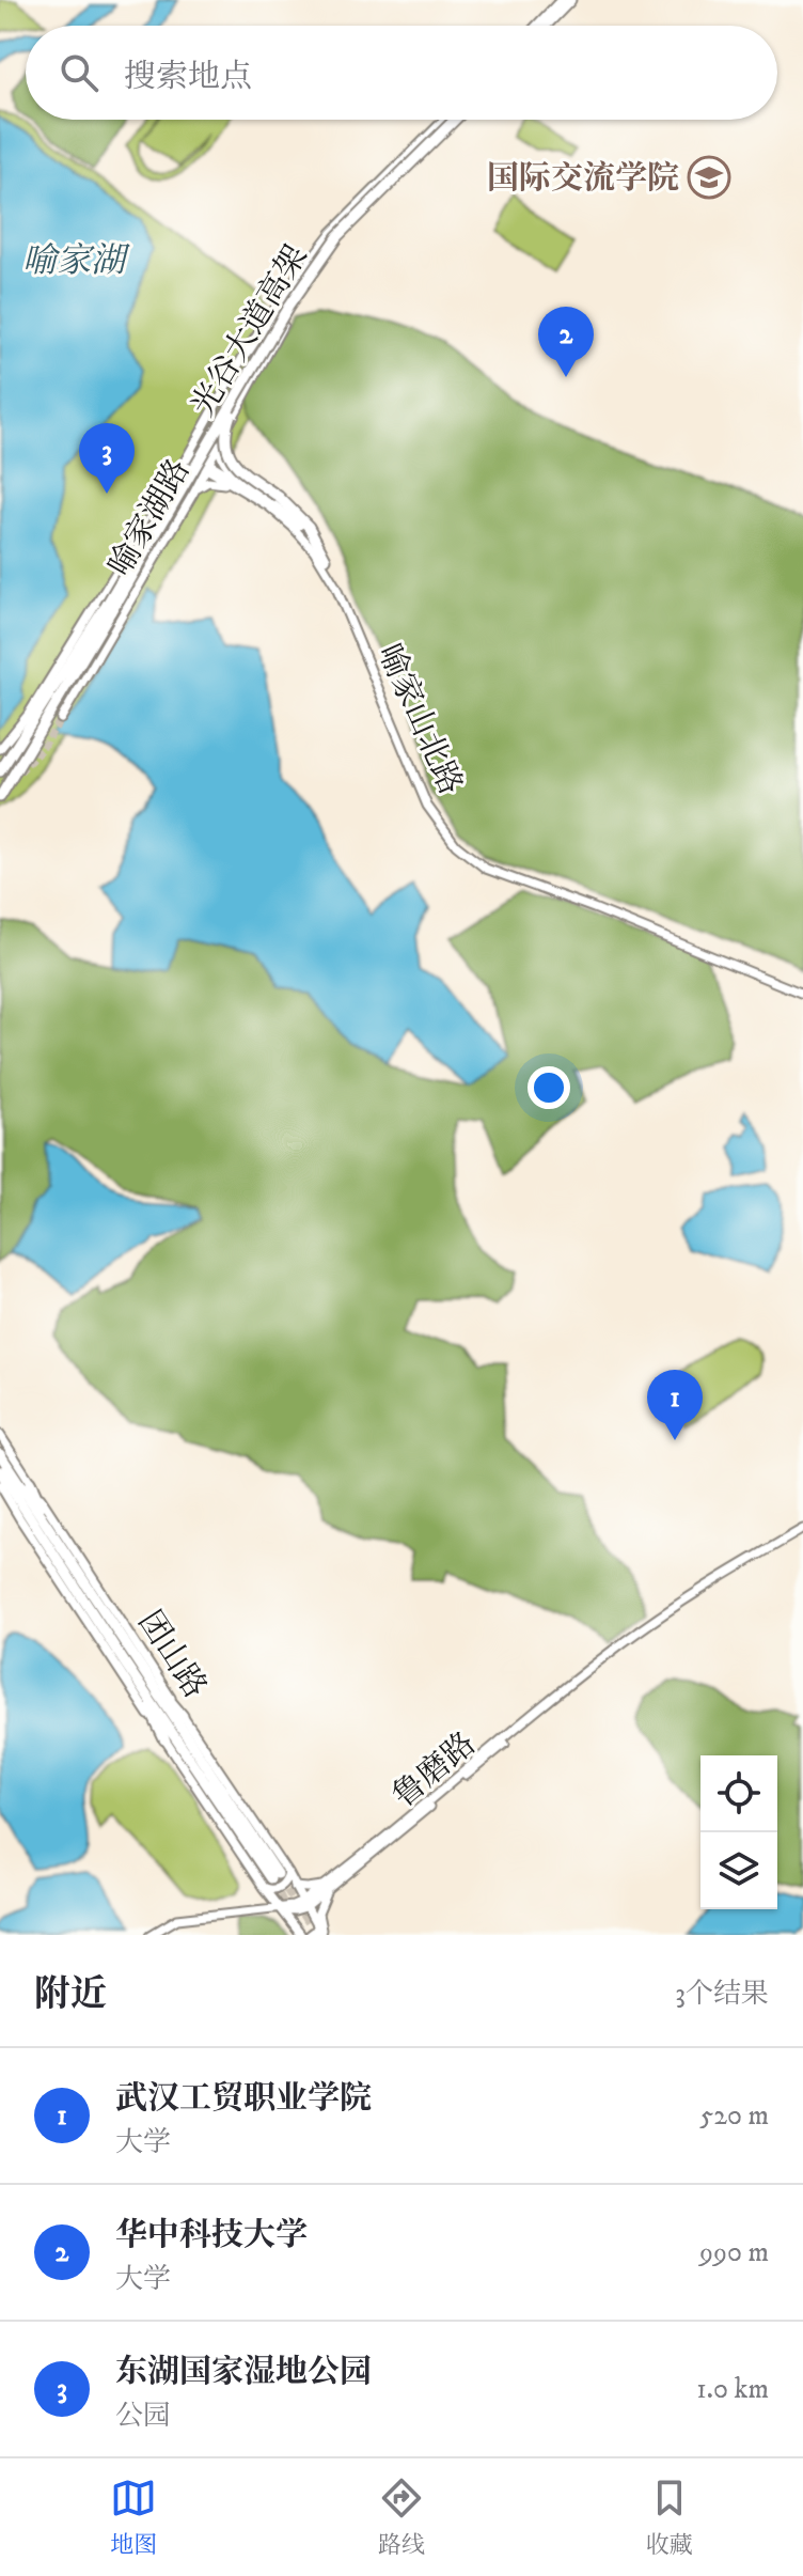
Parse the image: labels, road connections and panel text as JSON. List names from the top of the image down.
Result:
{
  "streets": {
    "highway": ["光谷大道高架", "团山路"],
    "main road": ["喻家湖路", "喻家山北路", "鲁磨路"]
  },
  "crossings": [
    ["光谷大道高架", "喻家湖路"],
    ["喻家湖路", "喻家山北路"],
    ["团山路", "鲁磨路"]
  ],
  "water": ["喻家湖"],
  "places": {
    "school or university": ["国际交流学院"]
  },
  "page": {
    "search": "搜索地点",
    "pins": ["2", "3", "1"],
    "heading": ["附近", "3个结果"],
    "list": [
      {
        "mark": "1",
        "name": "武汉工贸职业学院",
        "note": "大学",
        "value": "520 m"
      },
      {
        "mark": "2",
        "name": "华中科技大学",
        "note": "大学",
        "value": "990 m"
      },
      {
        "mark": "3",
        "name": "东湖国家湿地公园",
        "note": "公园",
        "value": "1.0 km"
      }
    ],
    "nav": ["地图", "路线", "收藏"]
  }
}
